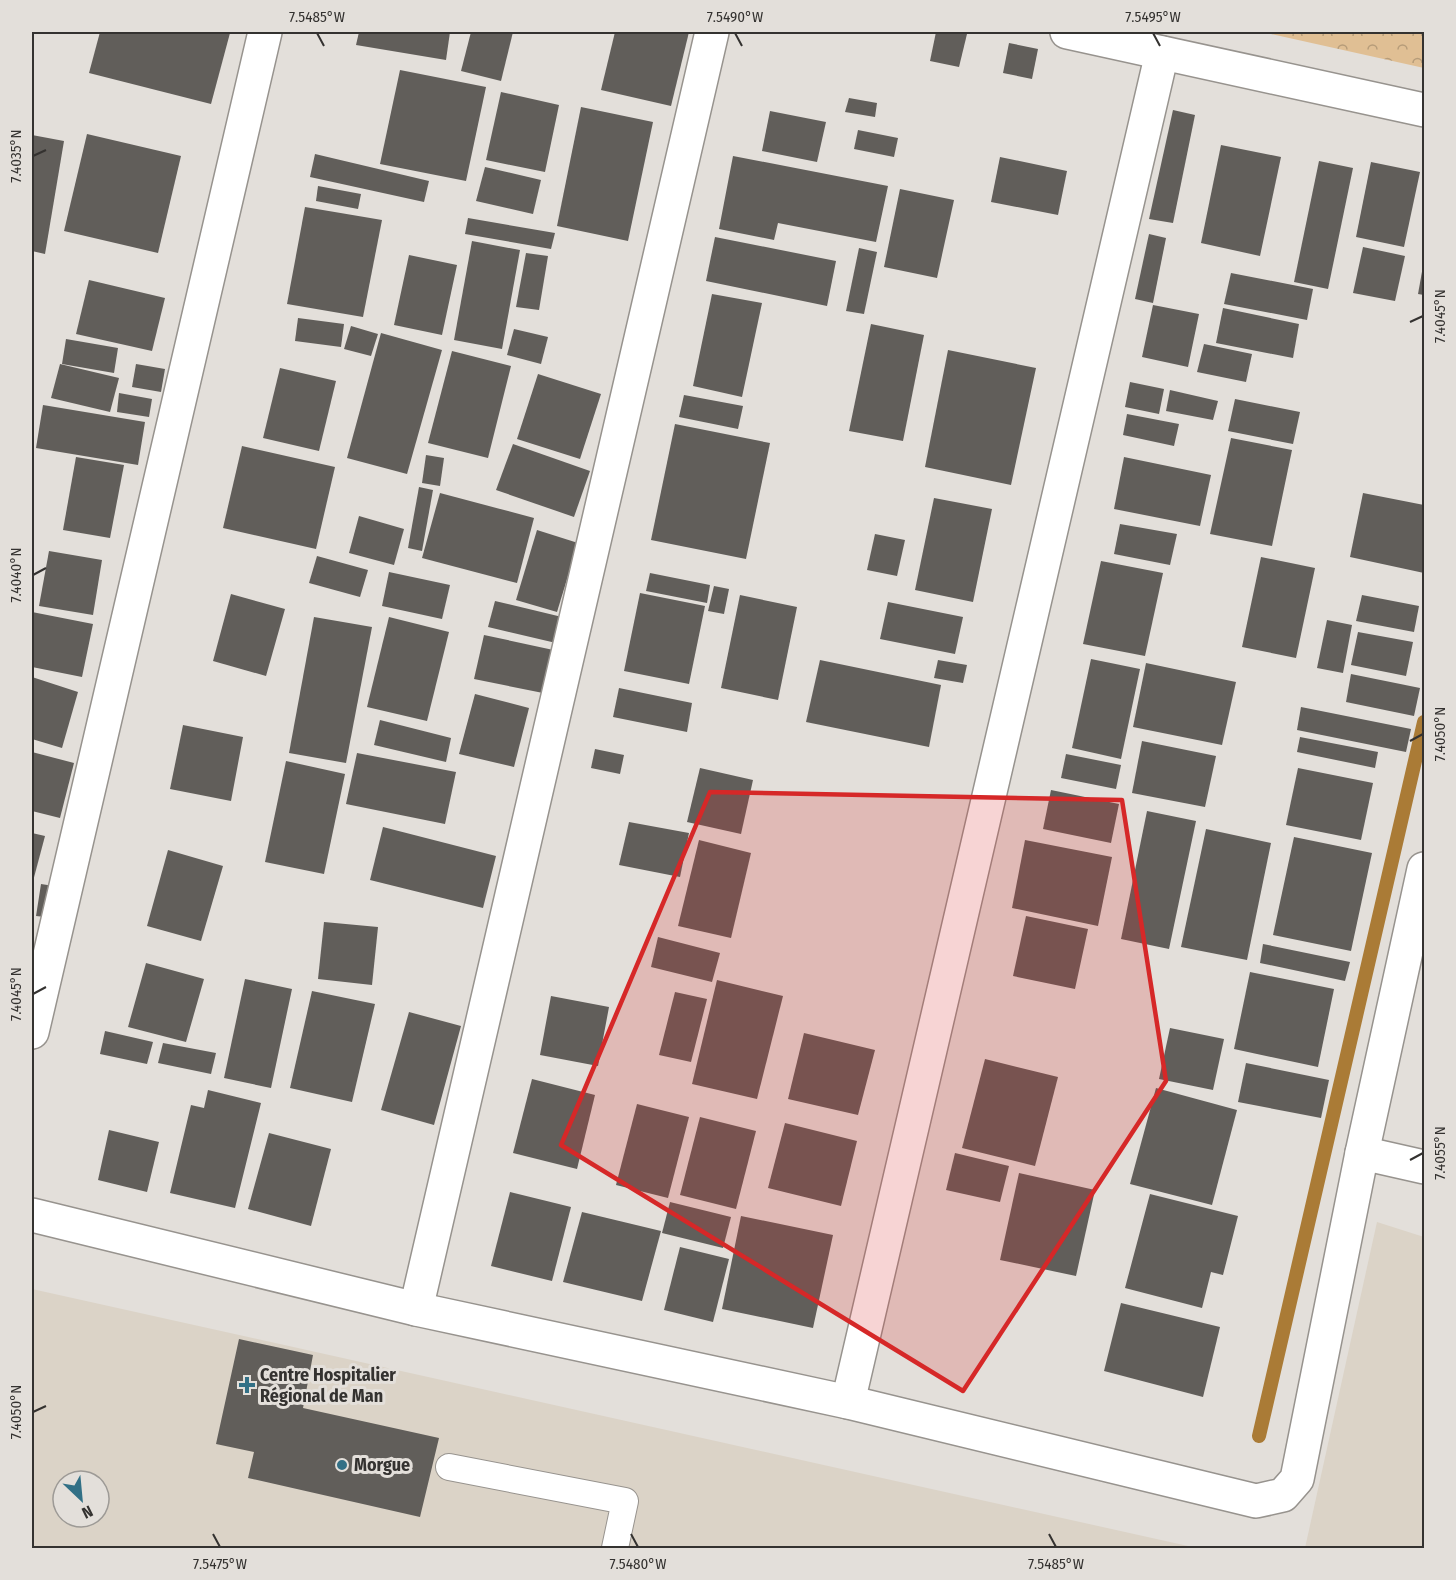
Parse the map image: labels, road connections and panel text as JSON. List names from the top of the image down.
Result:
{
  "places": {
    "health": ["Centre Hospitalier Régional de Man"],
    "other": ["Morgue"]
  },
  "north": "bottom right",
  "coordinates": [
    "7.5485°W",
    "7.5490°W",
    "7.5495°W",
    "7.4035°N",
    "7.4045°N",
    "7.4040°N",
    "7.4050°N",
    "7.4055°N",
    "7.5475°W",
    "7.5480°W"
  ]
}
